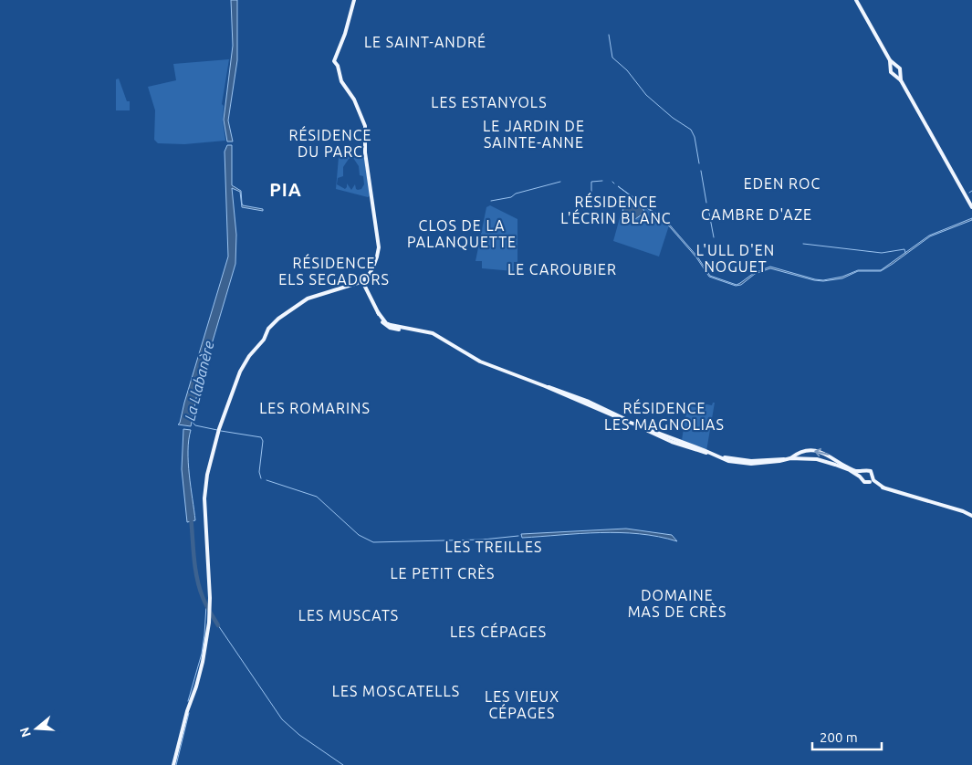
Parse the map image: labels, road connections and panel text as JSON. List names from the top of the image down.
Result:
{
  "districts": [
    "LE SAINT-ANDRÉ",
    "LES ESTANYOLS",
    "LE JARDIN DE SAINTE-ANNE",
    "RÉSIDENCE DU PARC",
    "EDEN ROC",
    "PIA",
    "RÉSIDENCE L'ÉCRIN BLANC",
    "CAMBRE D'AZE",
    "CLOS DE LA PALANQUETTE",
    "L'ULL D'EN NOGUET",
    "RÉSIDENCE ELS SEGADORS",
    "LE CAROUBIER",
    "LES ROMARINS",
    "RÉSIDENCE LES MAGNOLIAS",
    "LES TREILLES",
    "LE PETIT CRÈS",
    "DOMAINE MAS DE CRÈS",
    "LES MUSCATS",
    "LES CÉPAGES",
    "LES MOSCATELLS",
    "LES VIEUX CÉPAGES"
  ],
  "water": ["La Llabanère"],
  "scale_bar": "200 m",
  "north": "left"
}
